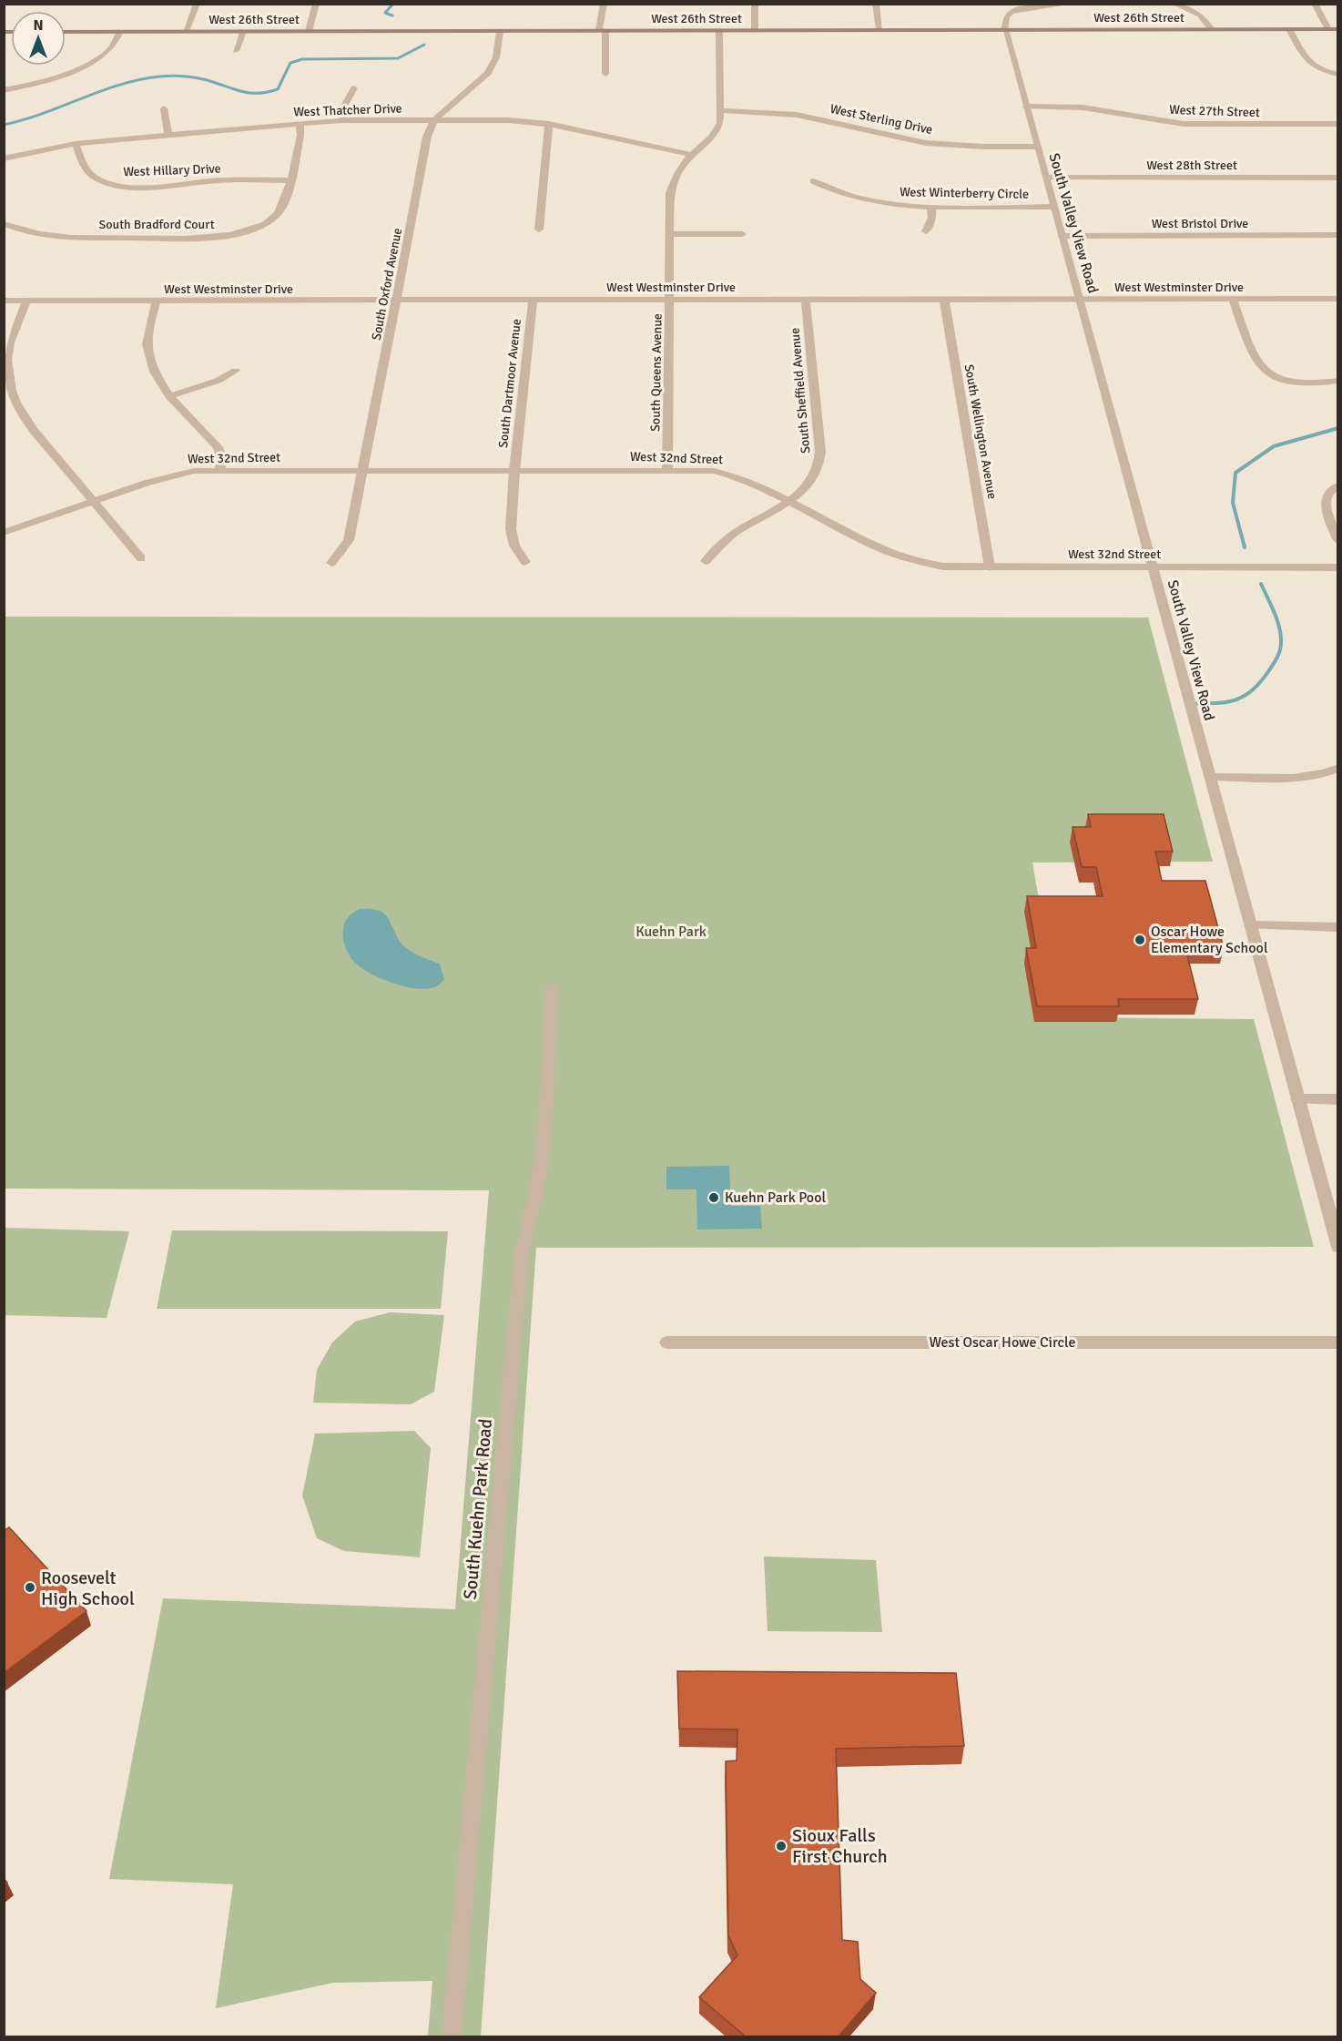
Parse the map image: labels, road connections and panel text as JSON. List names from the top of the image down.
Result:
{
  "streets": {
    "main road": ["West 26th Street"],
    "street": [
      "West Thatcher Drive",
      "West 27th Street",
      "West Sterling Drive",
      "West 28th Street",
      "West Hillary Drive",
      "West Winterberry Circle",
      "South Valley View Road",
      "West Bristol Drive",
      "South Bradford Court",
      "South Oxford Avenue",
      "West Westminster Drive",
      "South Queens Avenue",
      "South Dartmoor Avenue",
      "South Sheffield Avenue",
      "South Wellington Avenue",
      "West 32nd Street",
      "West Oscar Howe Circle",
      "South Kuehn Park Road"
    ]
  },
  "crossings": [
    ["West 26th Street", "South Valley View Road"],
    ["West 26th Street", "South Oxford Avenue"],
    ["West 26th Street", "South Queens Avenue"],
    ["West Thatcher Drive", "West Hillary Drive"],
    ["West Thatcher Drive", "South Bradford Court"],
    ["West Thatcher Drive", "South Oxford Avenue"],
    ["West Thatcher Drive", "South Queens Avenue"],
    ["West 27th Street", "South Valley View Road"],
    ["West Sterling Drive", "South Valley View Road"],
    ["West Sterling Drive", "South Queens Avenue"],
    ["West 28th Street", "South Valley View Road"],
    ["West Hillary Drive", "South Bradford Court"],
    ["West Winterberry Circle", "South Valley View Road"],
    ["South Valley View Road", "West Bristol Drive"],
    ["South Valley View Road", "West Westminster Drive"],
    ["South Valley View Road", "West 32nd Street"],
    ["South Oxford Avenue", "West Westminster Drive"],
    ["South Oxford Avenue", "West 32nd Street"],
    ["West Westminster Drive", "South Queens Avenue"],
    ["West Westminster Drive", "South Dartmoor Avenue"],
    ["West Westminster Drive", "South Sheffield Avenue"],
    ["West Westminster Drive", "South Wellington Avenue"],
    ["South Queens Avenue", "West 32nd Street"],
    ["South Dartmoor Avenue", "West 32nd Street"],
    ["South Sheffield Avenue", "West 32nd Street"],
    ["South Wellington Avenue", "West 32nd Street"]
  ],
  "parks": ["Kuehn Park"],
  "places": [
    "Oscar Howe Elementary School",
    "Kuehn Park Pool",
    "Roosevelt High School",
    "Sioux Falls First Church"
  ],
  "north": "top"
}
